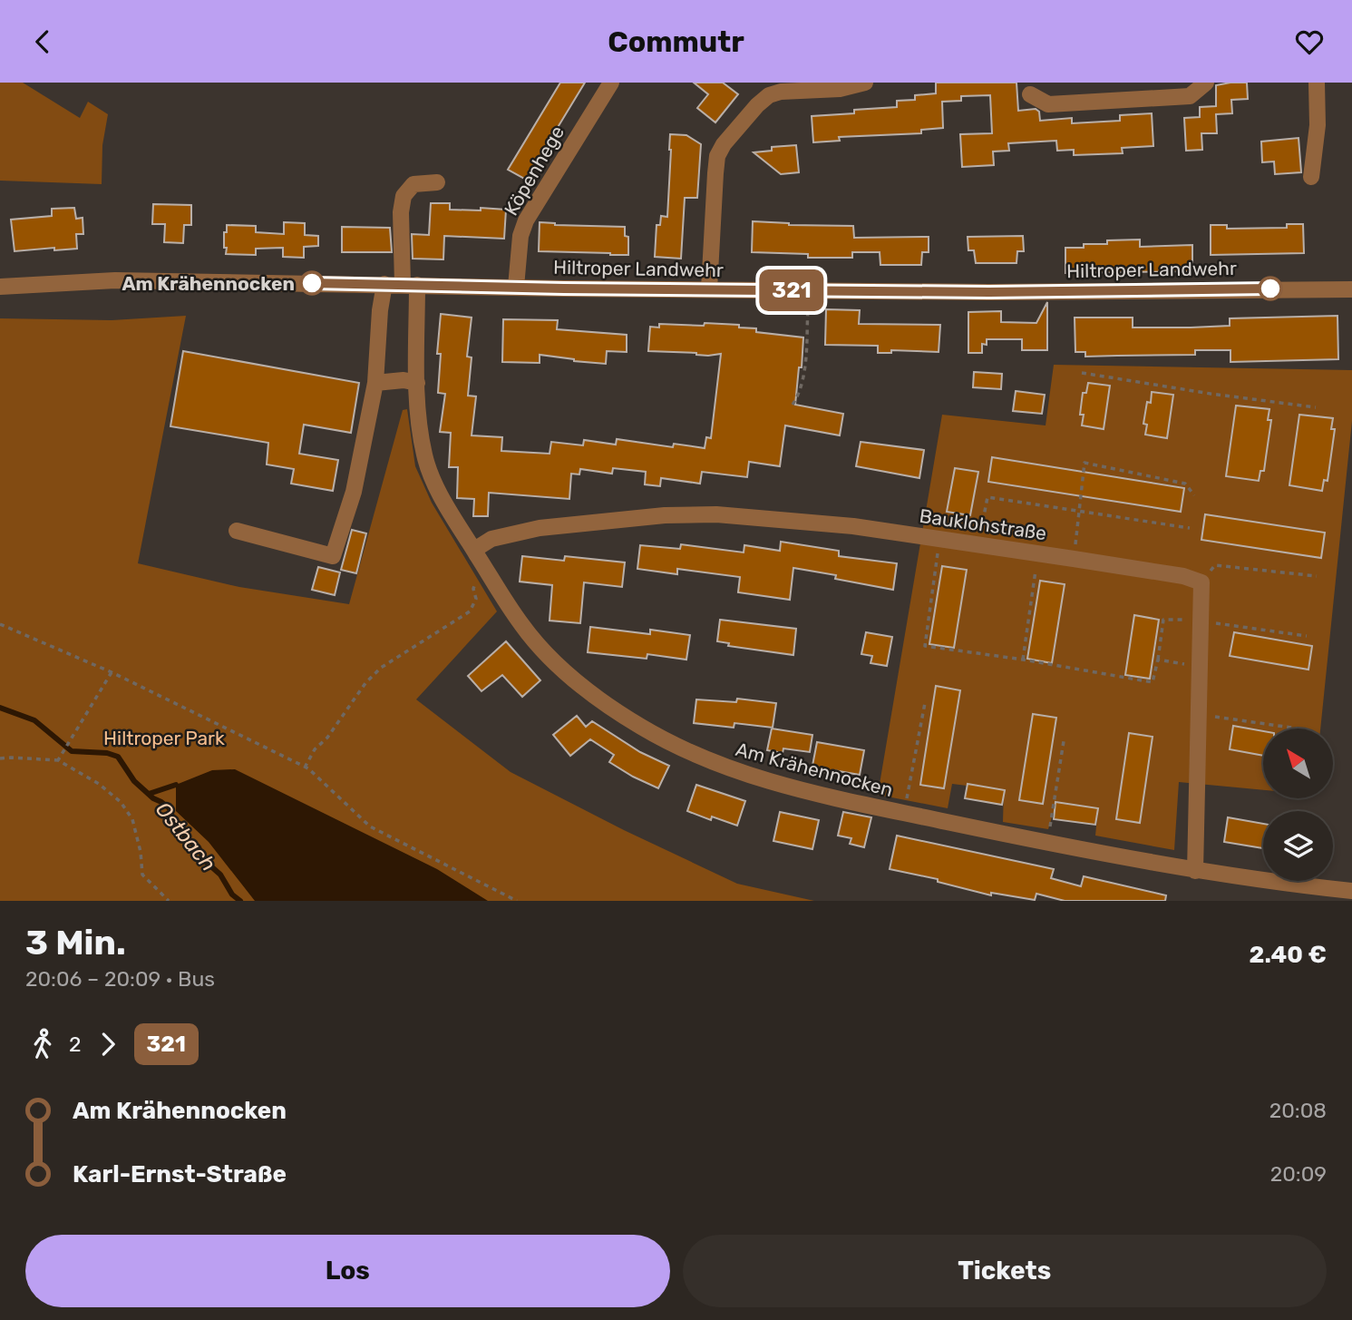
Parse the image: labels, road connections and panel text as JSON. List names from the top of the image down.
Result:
{
  "streets": {
    "street": [
      "Köpenhege",
      "Hiltroper Landwehr",
      "Bauklohstraße",
      "Am Krähennocken"
    ]
  },
  "crossings": [
    ["Köpenhege", "Hiltroper Landwehr"],
    ["Hiltroper Landwehr", "Am Krähennocken"],
    ["Bauklohstraße", "Am Krähennocken"]
  ],
  "water": ["Ostbach"],
  "parks": ["Hiltroper Park"],
  "places": ["Am Krähennocken"],
  "lines": ["bus line 321"],
  "north": "top left",
  "page": {
    "header": "Commutr",
    "on_map": "321",
    "heading": ["3 Min.", "20:06 – 20:09 · Bus", "2.40 €"],
    "legs": ["2", "321"],
    "list": [
      {
        "name": "Am Krähennocken",
        "value": "20:08"
      },
      {
        "name": "Karl-Ernst-Straße",
        "value": "20:09"
      }
    ],
    "buttons": ["Los", "Tickets"]
  }
}
